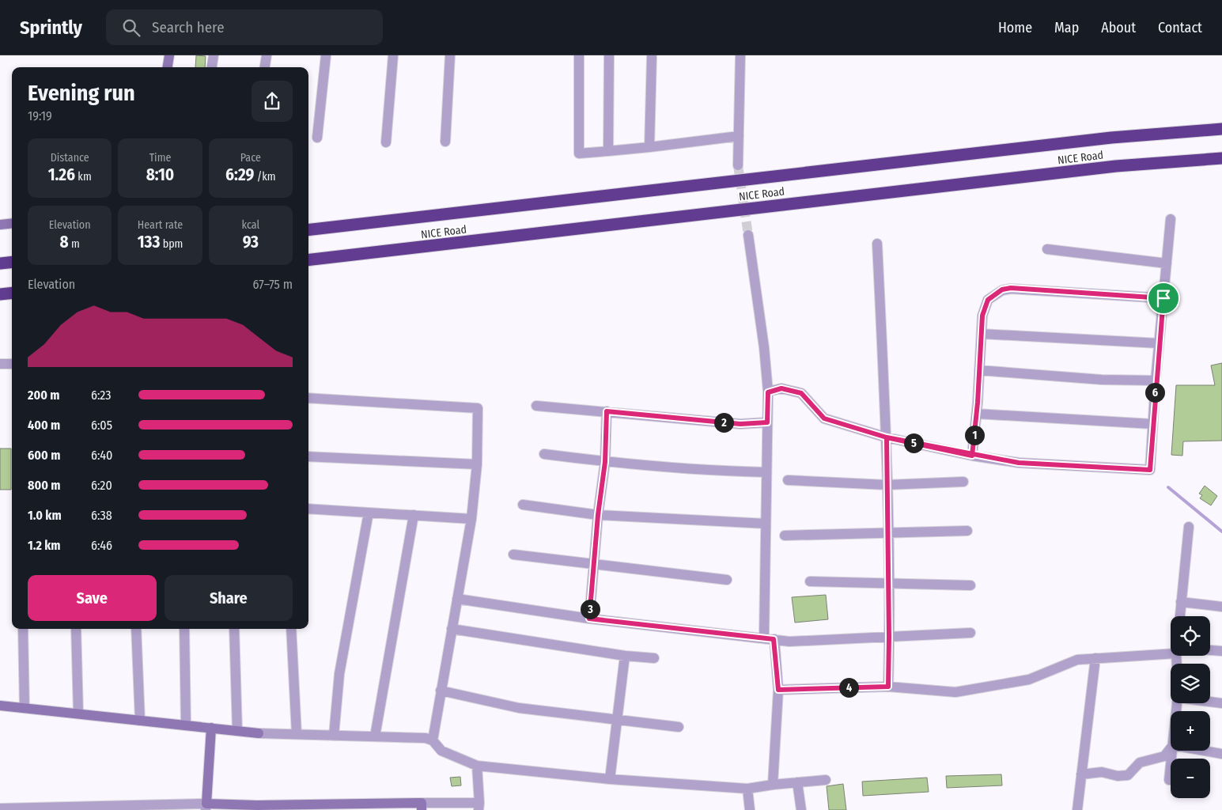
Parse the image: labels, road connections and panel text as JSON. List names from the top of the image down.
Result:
{
  "streets": {
    "highway": ["NICE Road"]
  },
  "page": {
    "header": "Sprintly",
    "search": "Search here",
    "nav": [
      "Home",
      "Map",
      "About",
      "Contact"
    ],
    "heading": ["Evening run", "19:19"],
    "stats": [
      ["Distance", "1.26 km"],
      ["Time", "8:10"],
      ["Pace", "6:29 /km"],
      ["Elevation", "8 m"],
      ["Heart rate", "133 bpm"],
      ["kcal", "93"]
    ],
    "chart": ["Elevation", "67–75 m"],
    "list": [
      {
        "name": "200 m",
        "note": "6:23"
      },
      {
        "name": "400 m",
        "note": "6:05"
      },
      {
        "name": "600 m",
        "note": "6:40"
      },
      {
        "name": "800 m",
        "note": "6:20"
      },
      {
        "name": "1.0 km",
        "note": "6:38"
      },
      {
        "name": "1.2 km",
        "note": "6:46"
      }
    ],
    "pins": [
      "6",
      "2",
      "1",
      "5",
      "3",
      "4"
    ],
    "buttons": ["Save", "Share"],
    "map_buttons": ["+", "−"]
  }
}
